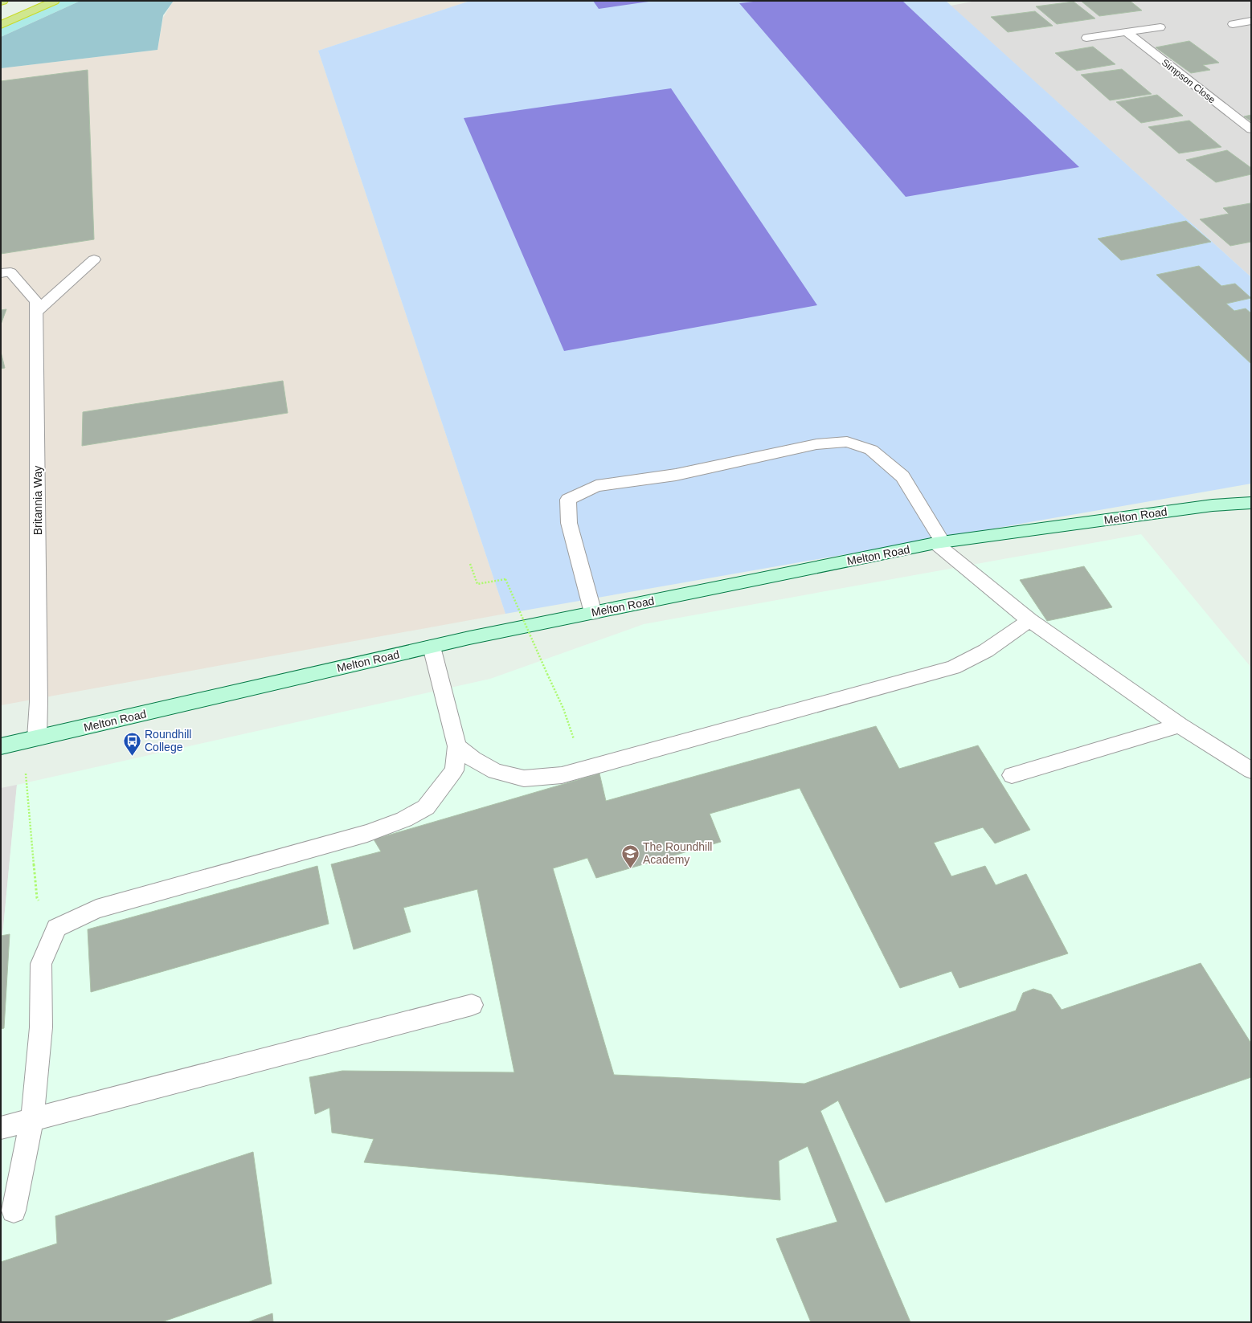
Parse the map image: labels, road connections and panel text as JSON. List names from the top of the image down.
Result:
{
  "streets": {
    "street": ["Simpson Close", "Britannia Way", "Melton Road"]
  },
  "crossings": [
    ["Britannia Way", "Melton Road"]
  ],
  "places": {
    "bus stop": ["Roundhill College"],
    "school or university": ["The Roundhill Academy"]
  }
}
